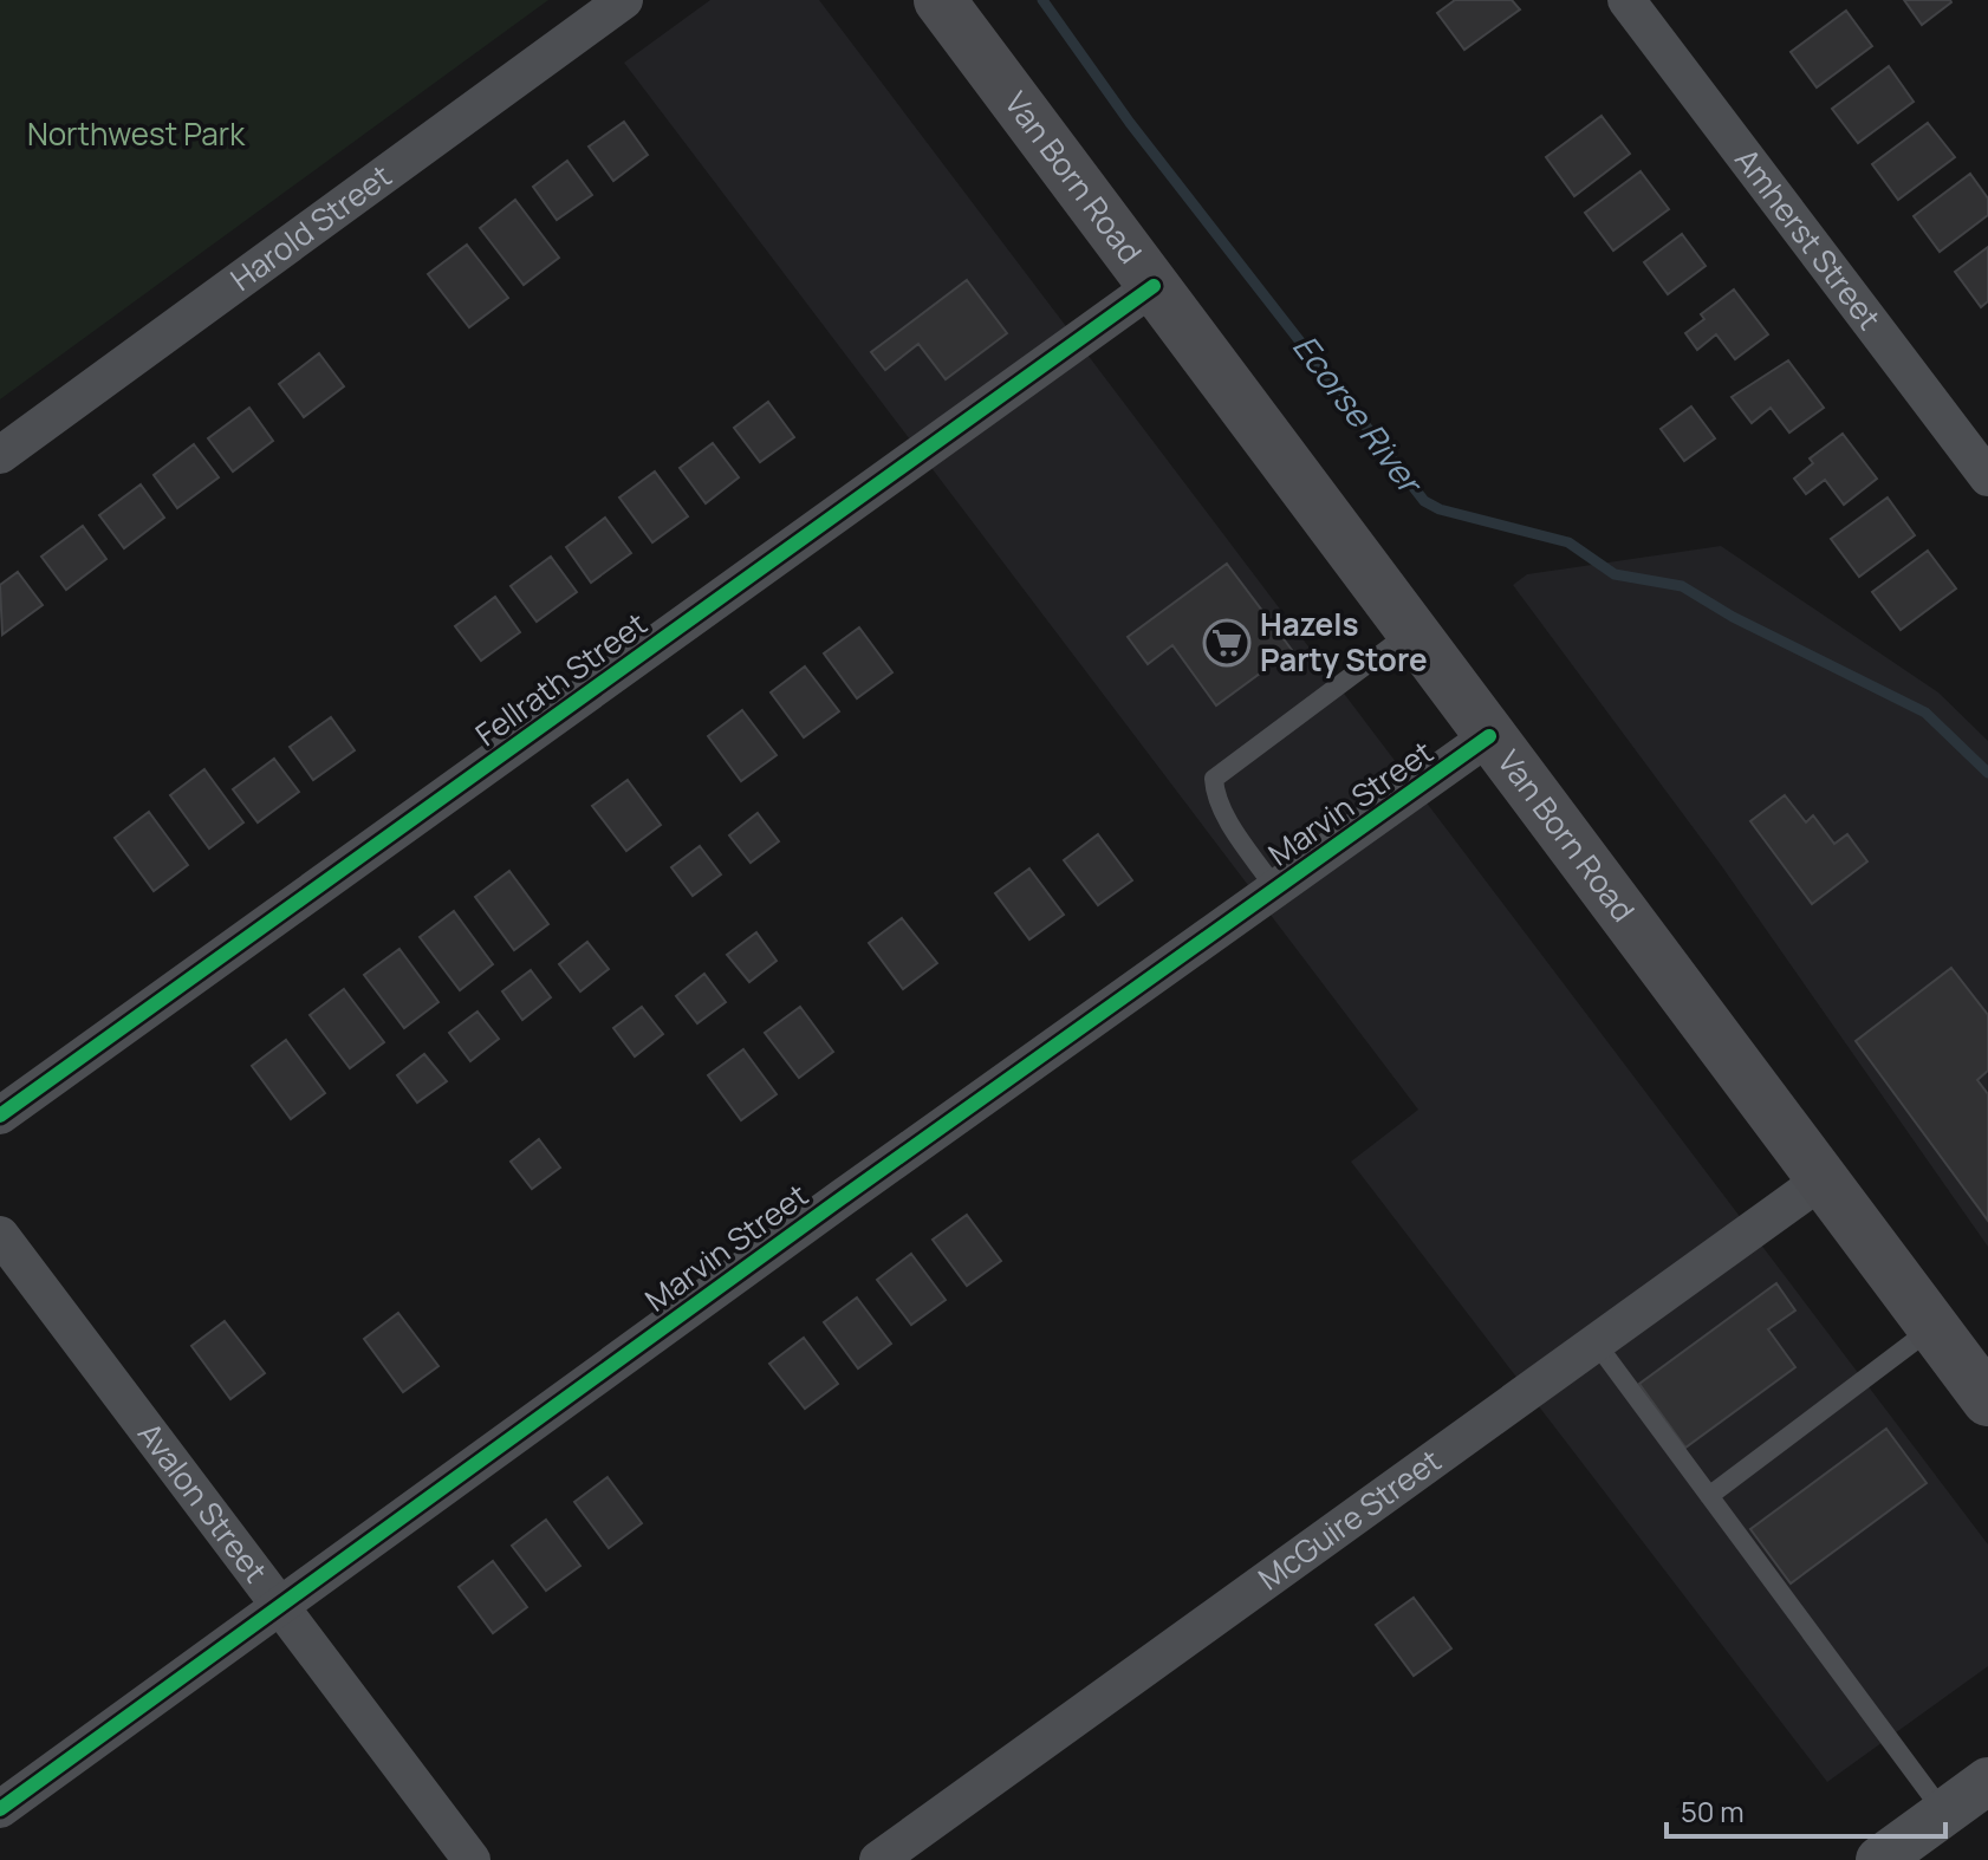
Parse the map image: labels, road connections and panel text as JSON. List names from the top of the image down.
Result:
{
  "streets": {
    "main road": ["Van Born Road"],
    "street": [
      "Harold Street",
      "Amherst Street",
      "Fellrath Street",
      "Marvin Street",
      "Avalon Street",
      "McGuire Street"
    ]
  },
  "crossings": [
    ["Van Born Road", "Fellrath Street"],
    ["Van Born Road", "Marvin Street"],
    ["Van Born Road", "McGuire Street"],
    ["Marvin Street", "Avalon Street"]
  ],
  "water": ["Ecorse River"],
  "parks": ["Northwest Park"],
  "places": {
    "supermarket": ["Hazels Party Store"]
  },
  "scale_bar": "50 m"
}
